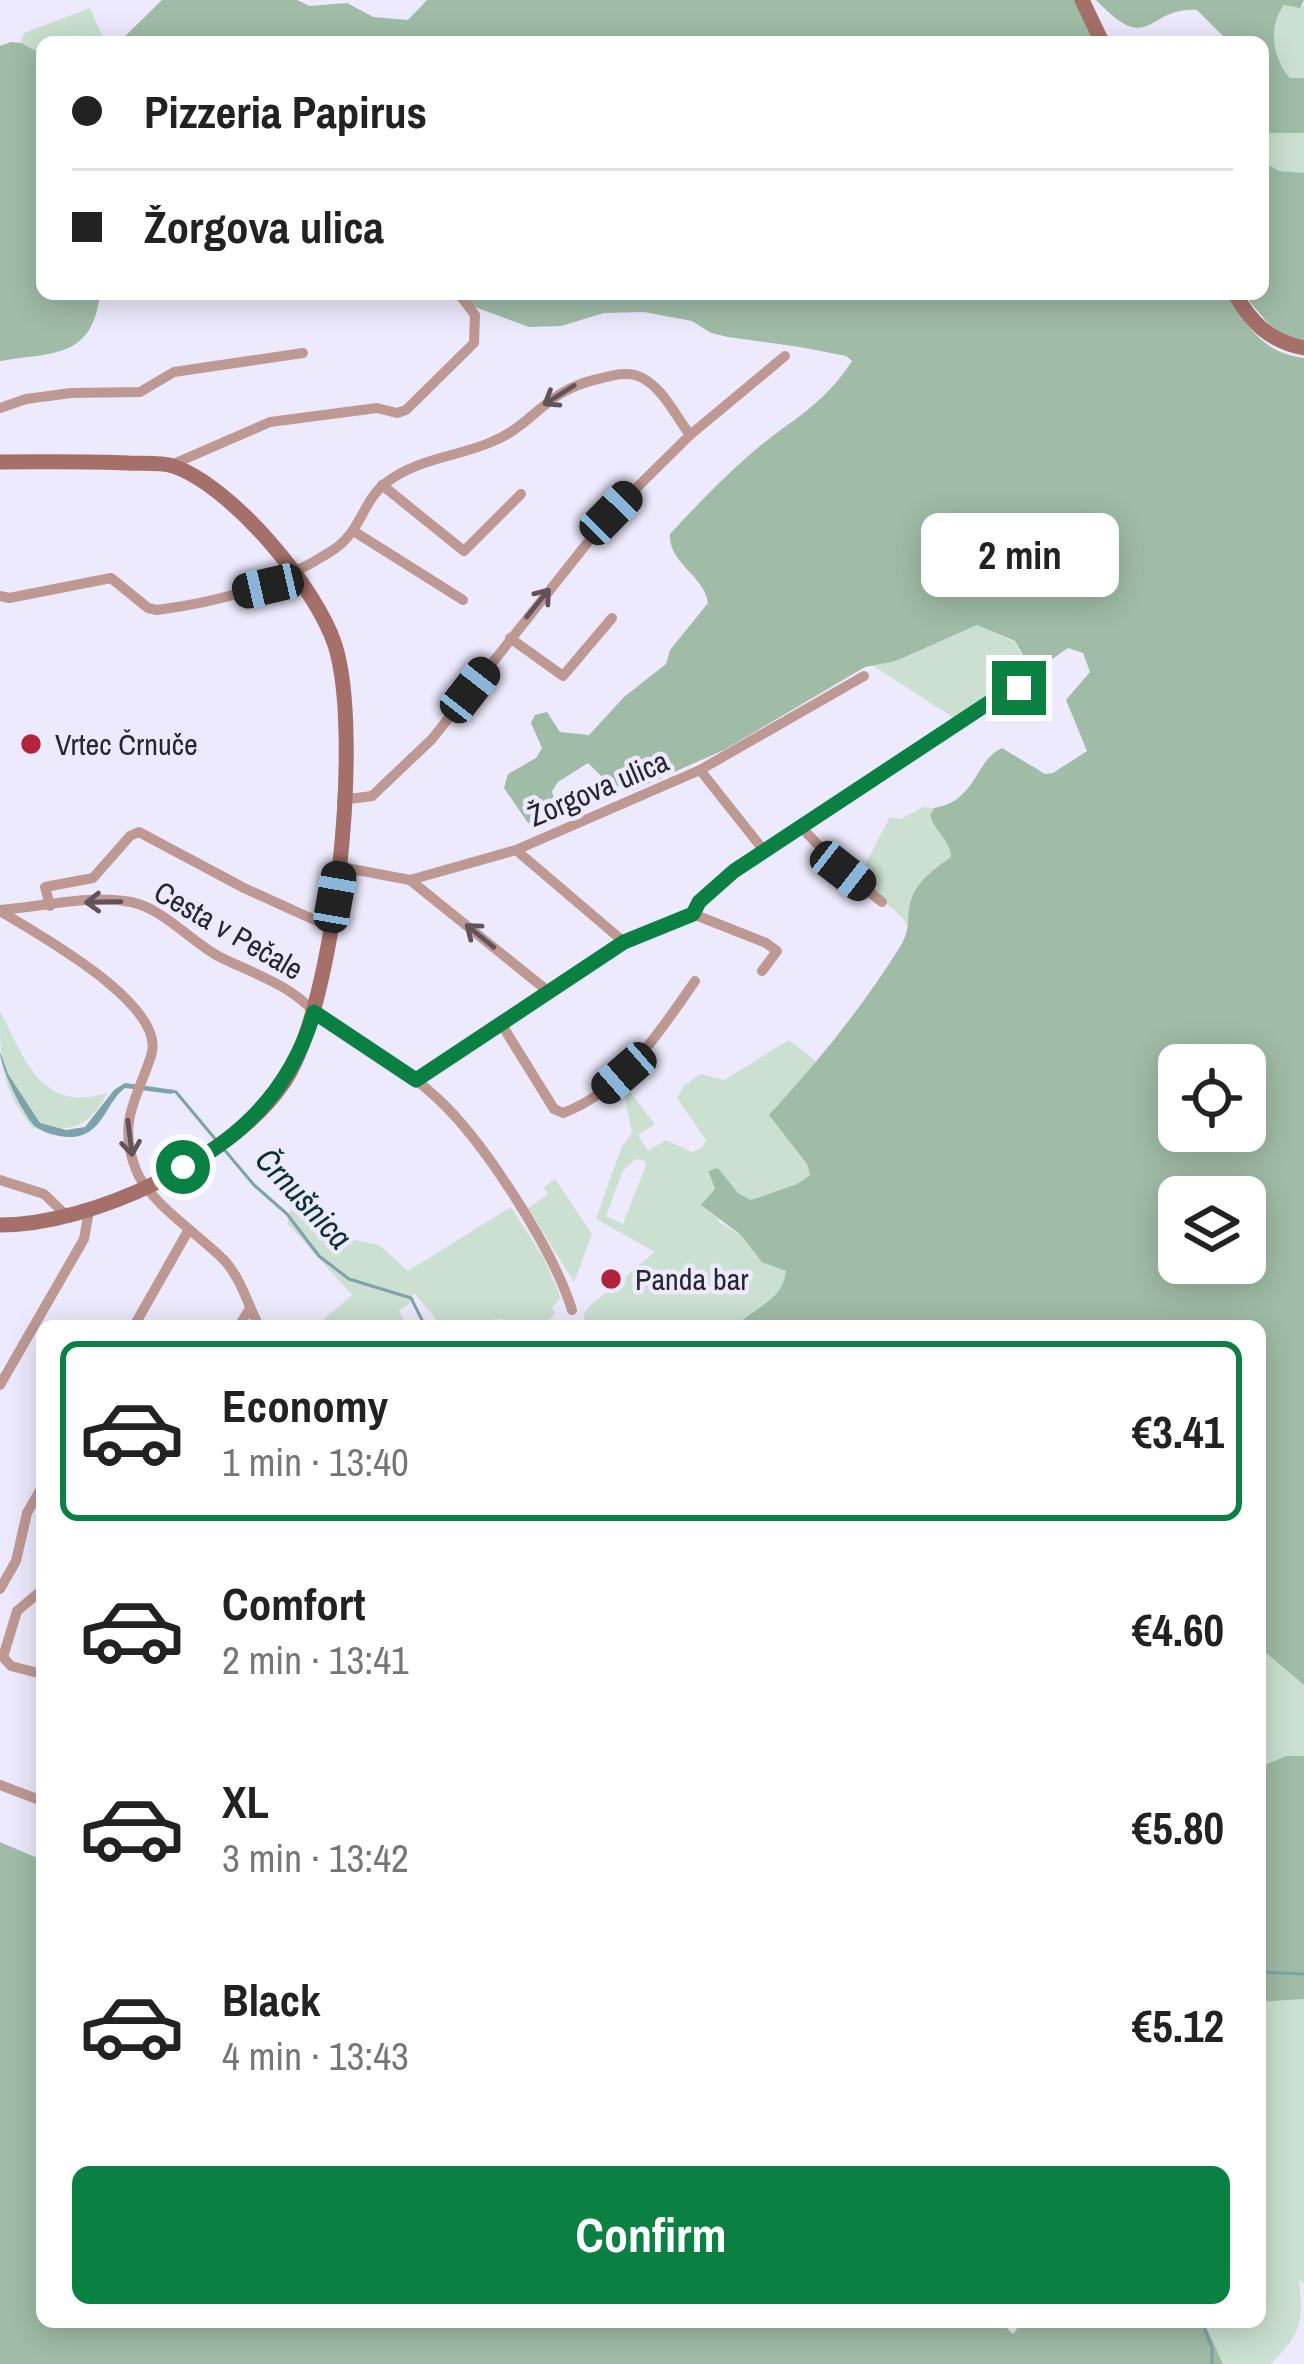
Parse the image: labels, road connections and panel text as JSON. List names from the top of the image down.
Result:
{
  "streets": {
    "street": ["Žorgova ulica", "Cesta v Pečale"]
  },
  "one_way": ["Cesta v Pečale"],
  "water": ["Črnušnica"],
  "places": ["Vrtec Črnuče", "Panda bar"],
  "page": {
    "banner": ["Pizzeria Papirus", "Žorgova ulica"],
    "bubble": "2 min",
    "list": [
      {
        "name": "Economy",
        "note": "1 min · 13:40",
        "value": "€3.41"
      },
      {
        "name": "Comfort",
        "note": "2 min · 13:41",
        "value": "€4.60"
      },
      {
        "name": "XL",
        "note": "3 min · 13:42",
        "value": "€5.80"
      },
      {
        "name": "Black",
        "note": "4 min · 13:43",
        "value": "€5.12"
      }
    ],
    "buttons": "Confirm"
  }
}
